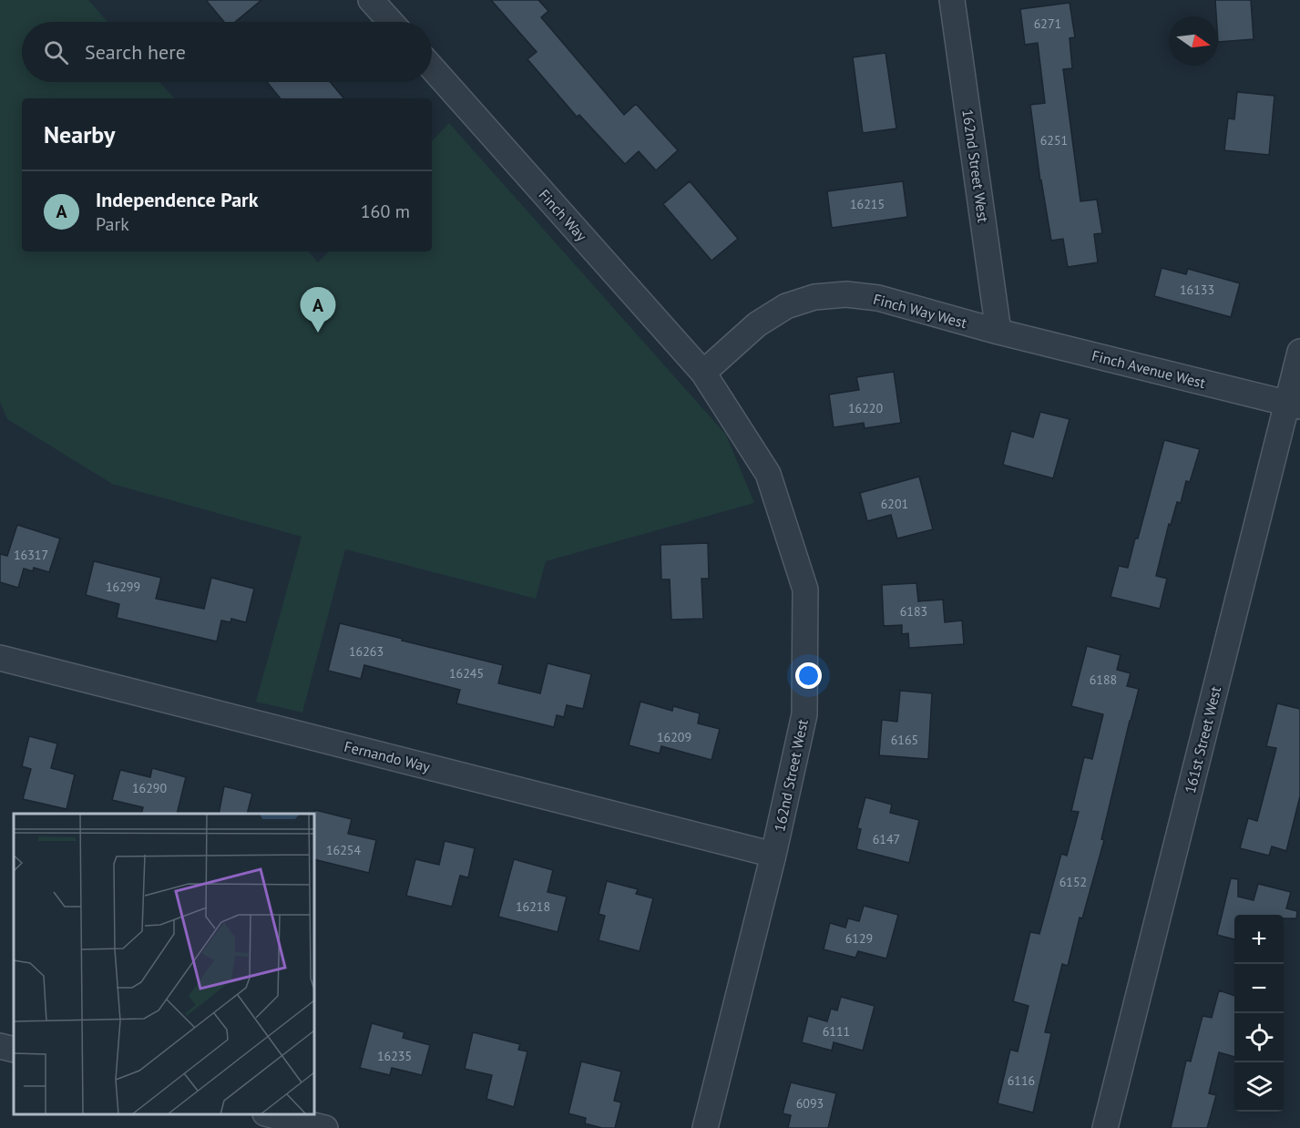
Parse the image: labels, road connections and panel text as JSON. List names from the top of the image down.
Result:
{
  "streets": {
    "street": [
      "162nd Street West",
      "Finch Way",
      "Finch Way West",
      "Finch Avenue West",
      "161st Street West",
      "Fernando Way"
    ]
  },
  "crossings": [
    ["162nd Street West", "Finch Way"],
    ["162nd Street West", "Finch Way West"],
    ["162nd Street West", "Finch Avenue West"],
    ["162nd Street West", "Fernando Way"],
    ["Finch Way", "Finch Way West"],
    ["Finch Way West", "Finch Avenue West"],
    ["Finch Avenue West", "161st Street West"]
  ],
  "house_numbers": [
    "6271",
    "6251",
    "16215",
    "16133",
    "16220",
    "6201",
    "16317",
    "16299",
    "6183",
    "16263",
    "16245",
    "6188",
    "16209",
    "6165",
    "16290",
    "6147",
    "16254",
    "6152",
    "16218",
    "6129",
    "6111",
    "16235",
    "6116",
    "6093"
  ],
  "north": "right",
  "page": {
    "search": "Search here",
    "heading": "Nearby",
    "list": [
      {
        "mark": "A",
        "name": "Independence Park",
        "note": "Park",
        "value": "160 m"
      }
    ],
    "pins": "A",
    "map_buttons": ["+", "−"]
  }
}
